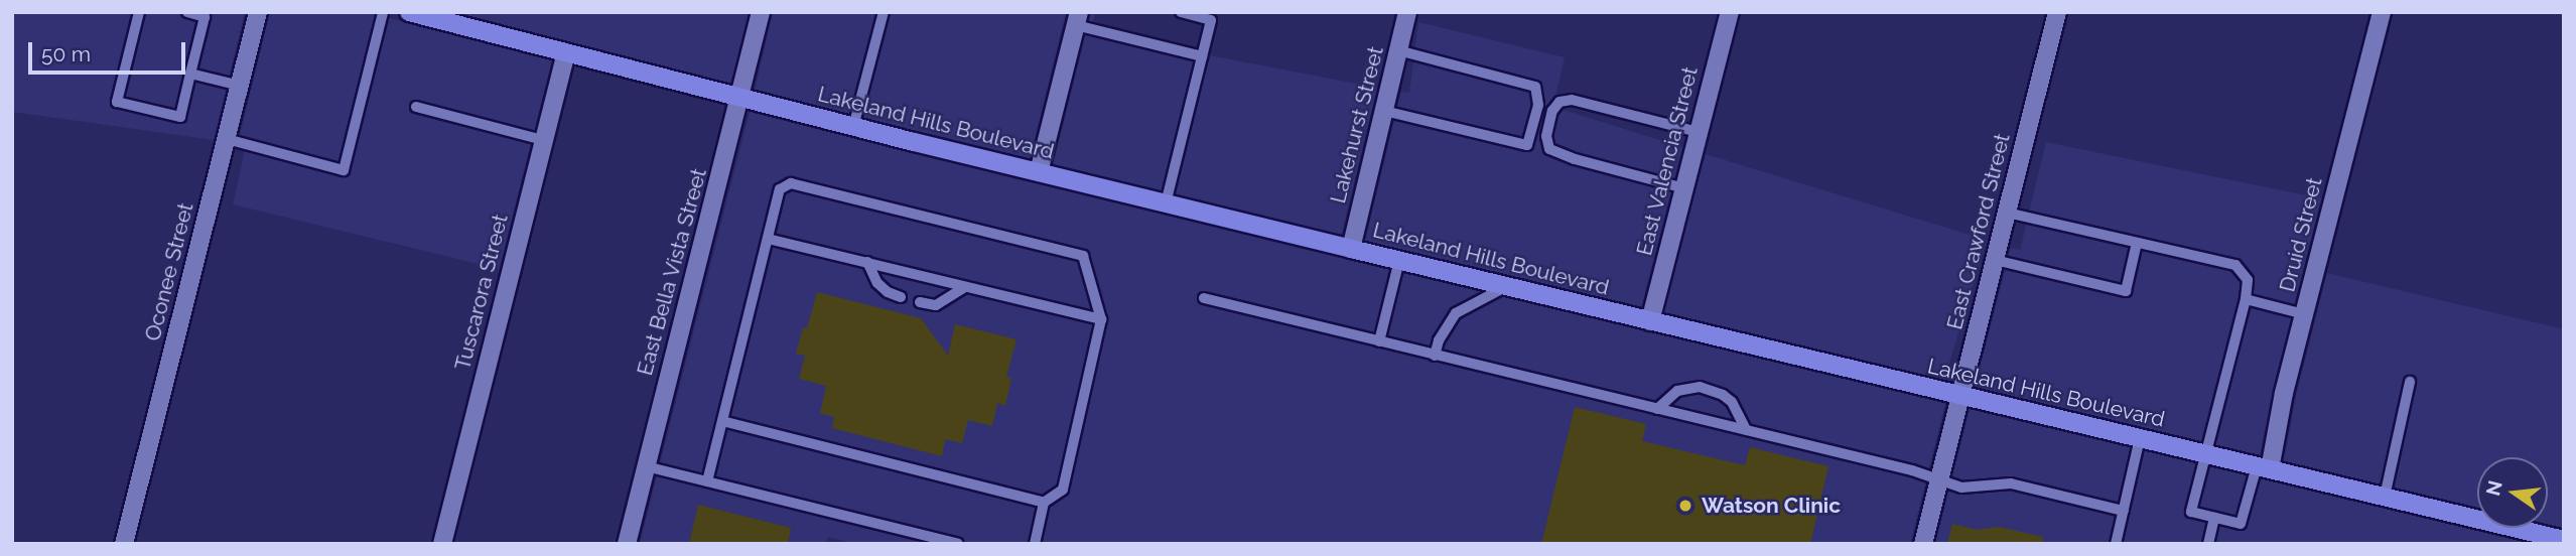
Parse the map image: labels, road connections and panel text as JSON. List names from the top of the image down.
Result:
{
  "streets": {
    "main road": ["Lakeland Hills Boulevard"],
    "street": [
      "Lakehurst Street",
      "East Valencia Street",
      "East Crawford Street",
      "Druid Street",
      "Oconee Street",
      "East Bella Vista Street",
      "Tuscarora Street"
    ]
  },
  "crossings": [
    ["Lakeland Hills Boulevard", "Lakehurst Street"],
    ["Lakeland Hills Boulevard", "East Valencia Street"],
    ["Lakeland Hills Boulevard", "East Crawford Street"],
    ["Lakeland Hills Boulevard", "Druid Street"],
    ["Lakeland Hills Boulevard", "East Bella Vista Street"],
    ["Lakeland Hills Boulevard", "Tuscarora Street"]
  ],
  "places": ["Watson Clinic"],
  "scale_bar": "50 m",
  "north": "left"
}
